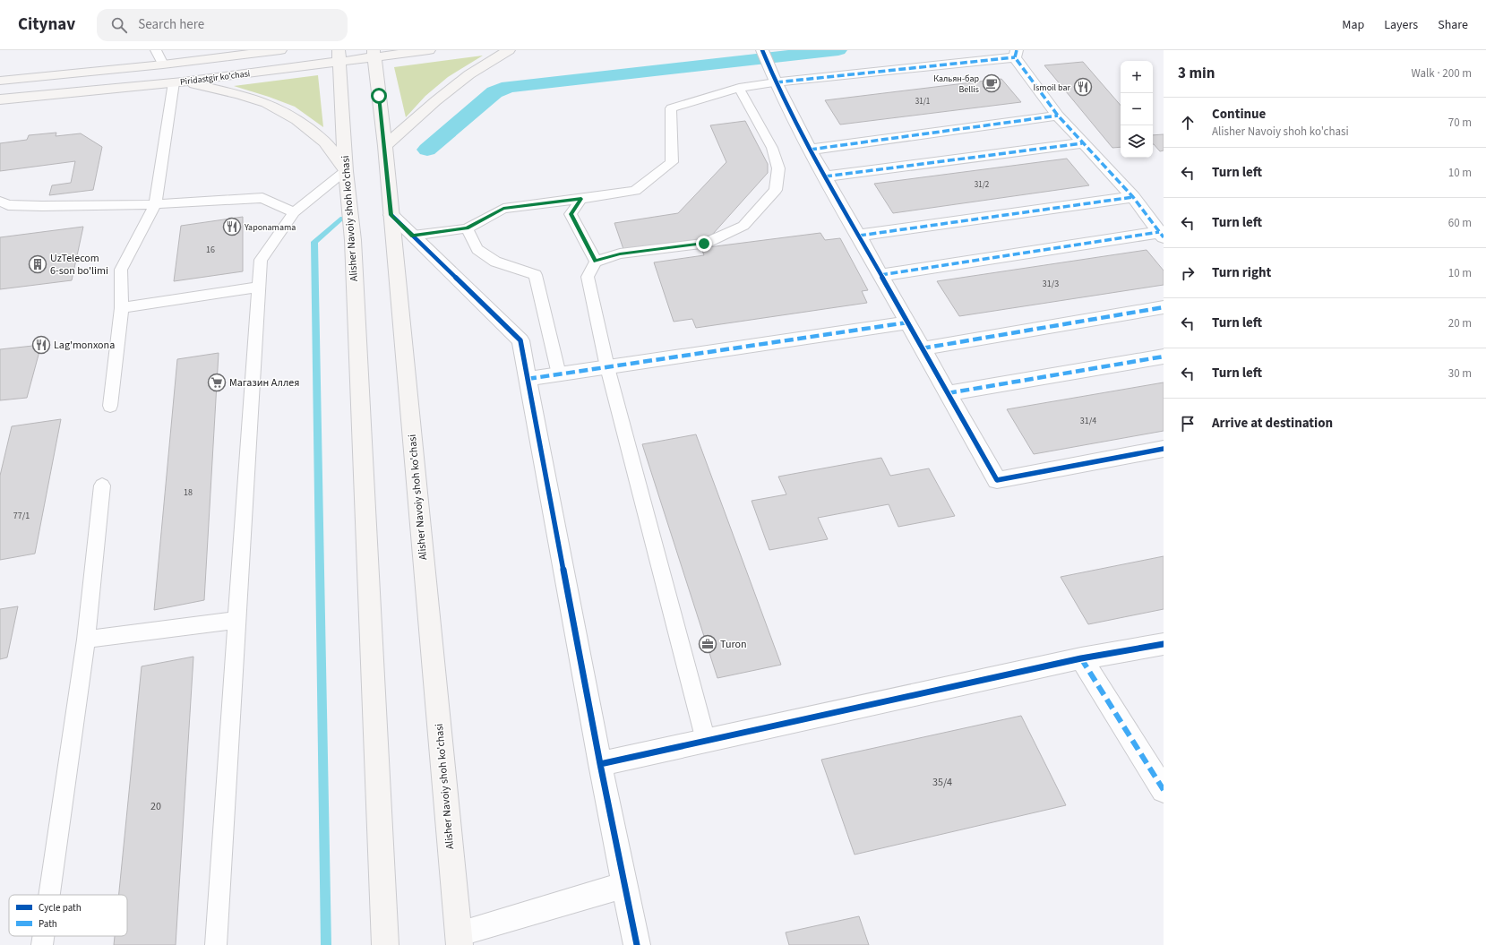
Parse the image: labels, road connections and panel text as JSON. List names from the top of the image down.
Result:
{
  "streets": {
    "main road": ["Piridastgir ko'chasi", "Alisher Navoiy shoh ko'chasi"]
  },
  "crossings": [
    ["Piridastgir ko'chasi", "Alisher Navoiy shoh ko'chasi"]
  ],
  "places": {
    "cafe": ["Кальян-бар Bellis"],
    "restaurant": ["Ismoil bar", "Yaponamama", "Lag'monxona"],
    "building": ["UzTelecom 6-son bo'limi"],
    "supermarket": ["Магазин Аллея"],
    "office": ["Turon"]
  },
  "house_numbers": [
    "31/1",
    "31/2",
    "16",
    "31/3",
    "31/4",
    "18",
    "77/1",
    "35/4",
    "20"
  ],
  "legend": ["Cycle path", "Path"],
  "page": {
    "header": "Citynav",
    "search": "Search here",
    "nav": ["Map", "Layers", "Share"],
    "heading": ["3 min", "Walk · 200 m"],
    "map_buttons": ["+", "−"],
    "list": [
      ["Continue", "Alisher Navoiy shoh ko'chasi", "70 m"],
      ["Turn left", "10 m"],
      ["Turn left", "60 m"],
      ["Turn right", "10 m"],
      ["Turn left", "20 m"],
      ["Turn left", "30 m"],
      "Arrive at destination"
    ]
  }
}
